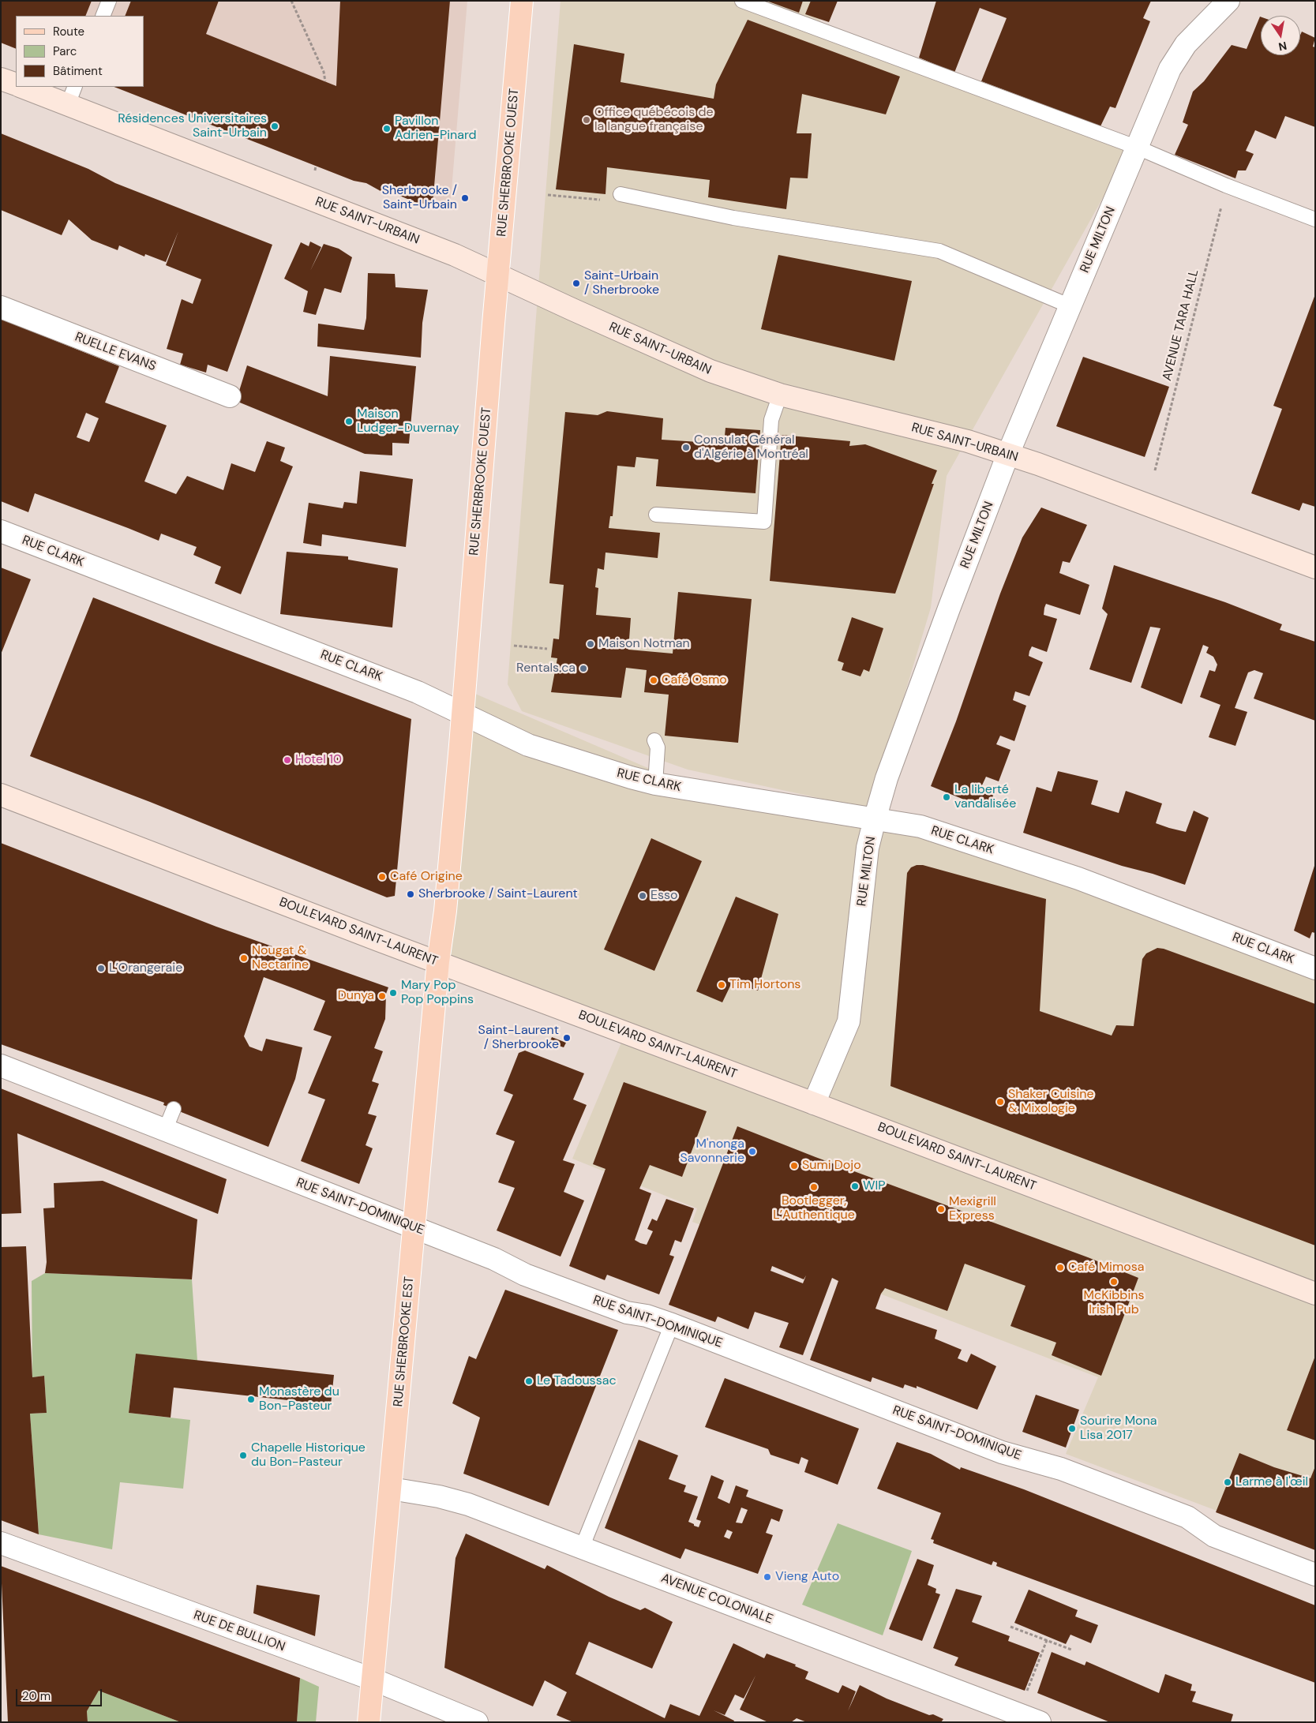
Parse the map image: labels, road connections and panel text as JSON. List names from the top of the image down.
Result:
{
  "streets": {
    "main road": [
      "RUE SHERBROOKE OUEST",
      "RUE SAINT-URBAIN",
      "BOULEVARD SAINT-LAURENT",
      "RUE SHERBROOKE EST"
    ],
    "street": [
      "RUE MILTON",
      "RUELLE EVANS",
      "RUE CLARK",
      "RUE SAINT-DOMINIQUE",
      "AVENUE COLONIALE",
      "RUE DE BULLION"
    ],
    "path": ["AVENUE TARA HALL"]
  },
  "crossings": [
    ["RUE SHERBROOKE OUEST", "RUE SAINT-URBAIN"],
    ["RUE SHERBROOKE OUEST", "RUE CLARK"],
    ["RUE SHERBROOKE OUEST", "BOULEVARD SAINT-LAURENT"],
    ["RUE SHERBROOKE OUEST", "RUE SHERBROOKE EST"],
    ["RUE SAINT-URBAIN", "RUE MILTON"],
    ["RUE MILTON", "RUE CLARK"],
    ["RUE MILTON", "BOULEVARD SAINT-LAURENT"],
    ["BOULEVARD SAINT-LAURENT", "RUE SHERBROOKE EST"],
    ["RUE SAINT-DOMINIQUE", "RUE SHERBROOKE EST"],
    ["RUE SHERBROOKE EST", "AVENUE COLONIALE"],
    ["RUE SHERBROOKE EST", "RUE DE BULLION"]
  ],
  "places": [
    "Office québécois de la langue française",
    "Résidences Universitaires Saint-Urbain",
    "Pavillon Adrien-Pinard",
    "Sherbrooke / Saint-Urbain",
    "Saint-Urbain / Sherbrooke",
    "Maison Ludger-Duvernay",
    "Consulat Général d'Algérie à Montréal",
    "Maison Notman",
    "Rentals.ca",
    "Café Osmo",
    "Hotel 10",
    "La liberté vandalisée",
    "Café Origine",
    "Sherbrooke / Saint-Laurent",
    "Esso",
    "Nougat & Nectarine",
    "L’Orangeraie",
    "Tim Hortons",
    "Mary Pop Pop Poppins",
    "Dunya",
    "Saint-Laurent / Sherbrooke",
    "Shaker Cuisine & Mixologie",
    "M'nonga Savonnerie",
    "Sumi Dojo",
    "WIP",
    "Bootlegger, L’Authentique",
    "Mexigrill Express",
    "Café Mimosa",
    "McKibbins Irish Pub",
    "Le Tadoussac",
    "Monastère du Bon-Pasteur",
    "Sourire Mona Lisa 2017",
    "Chapelle Historique du Bon-Pasteur",
    "Larme à l'œil",
    "Vieng Auto"
  ],
  "legend": ["Route", "Parc", "Bâtiment"],
  "scale_bar": "20 m",
  "north": "bottom"
}
